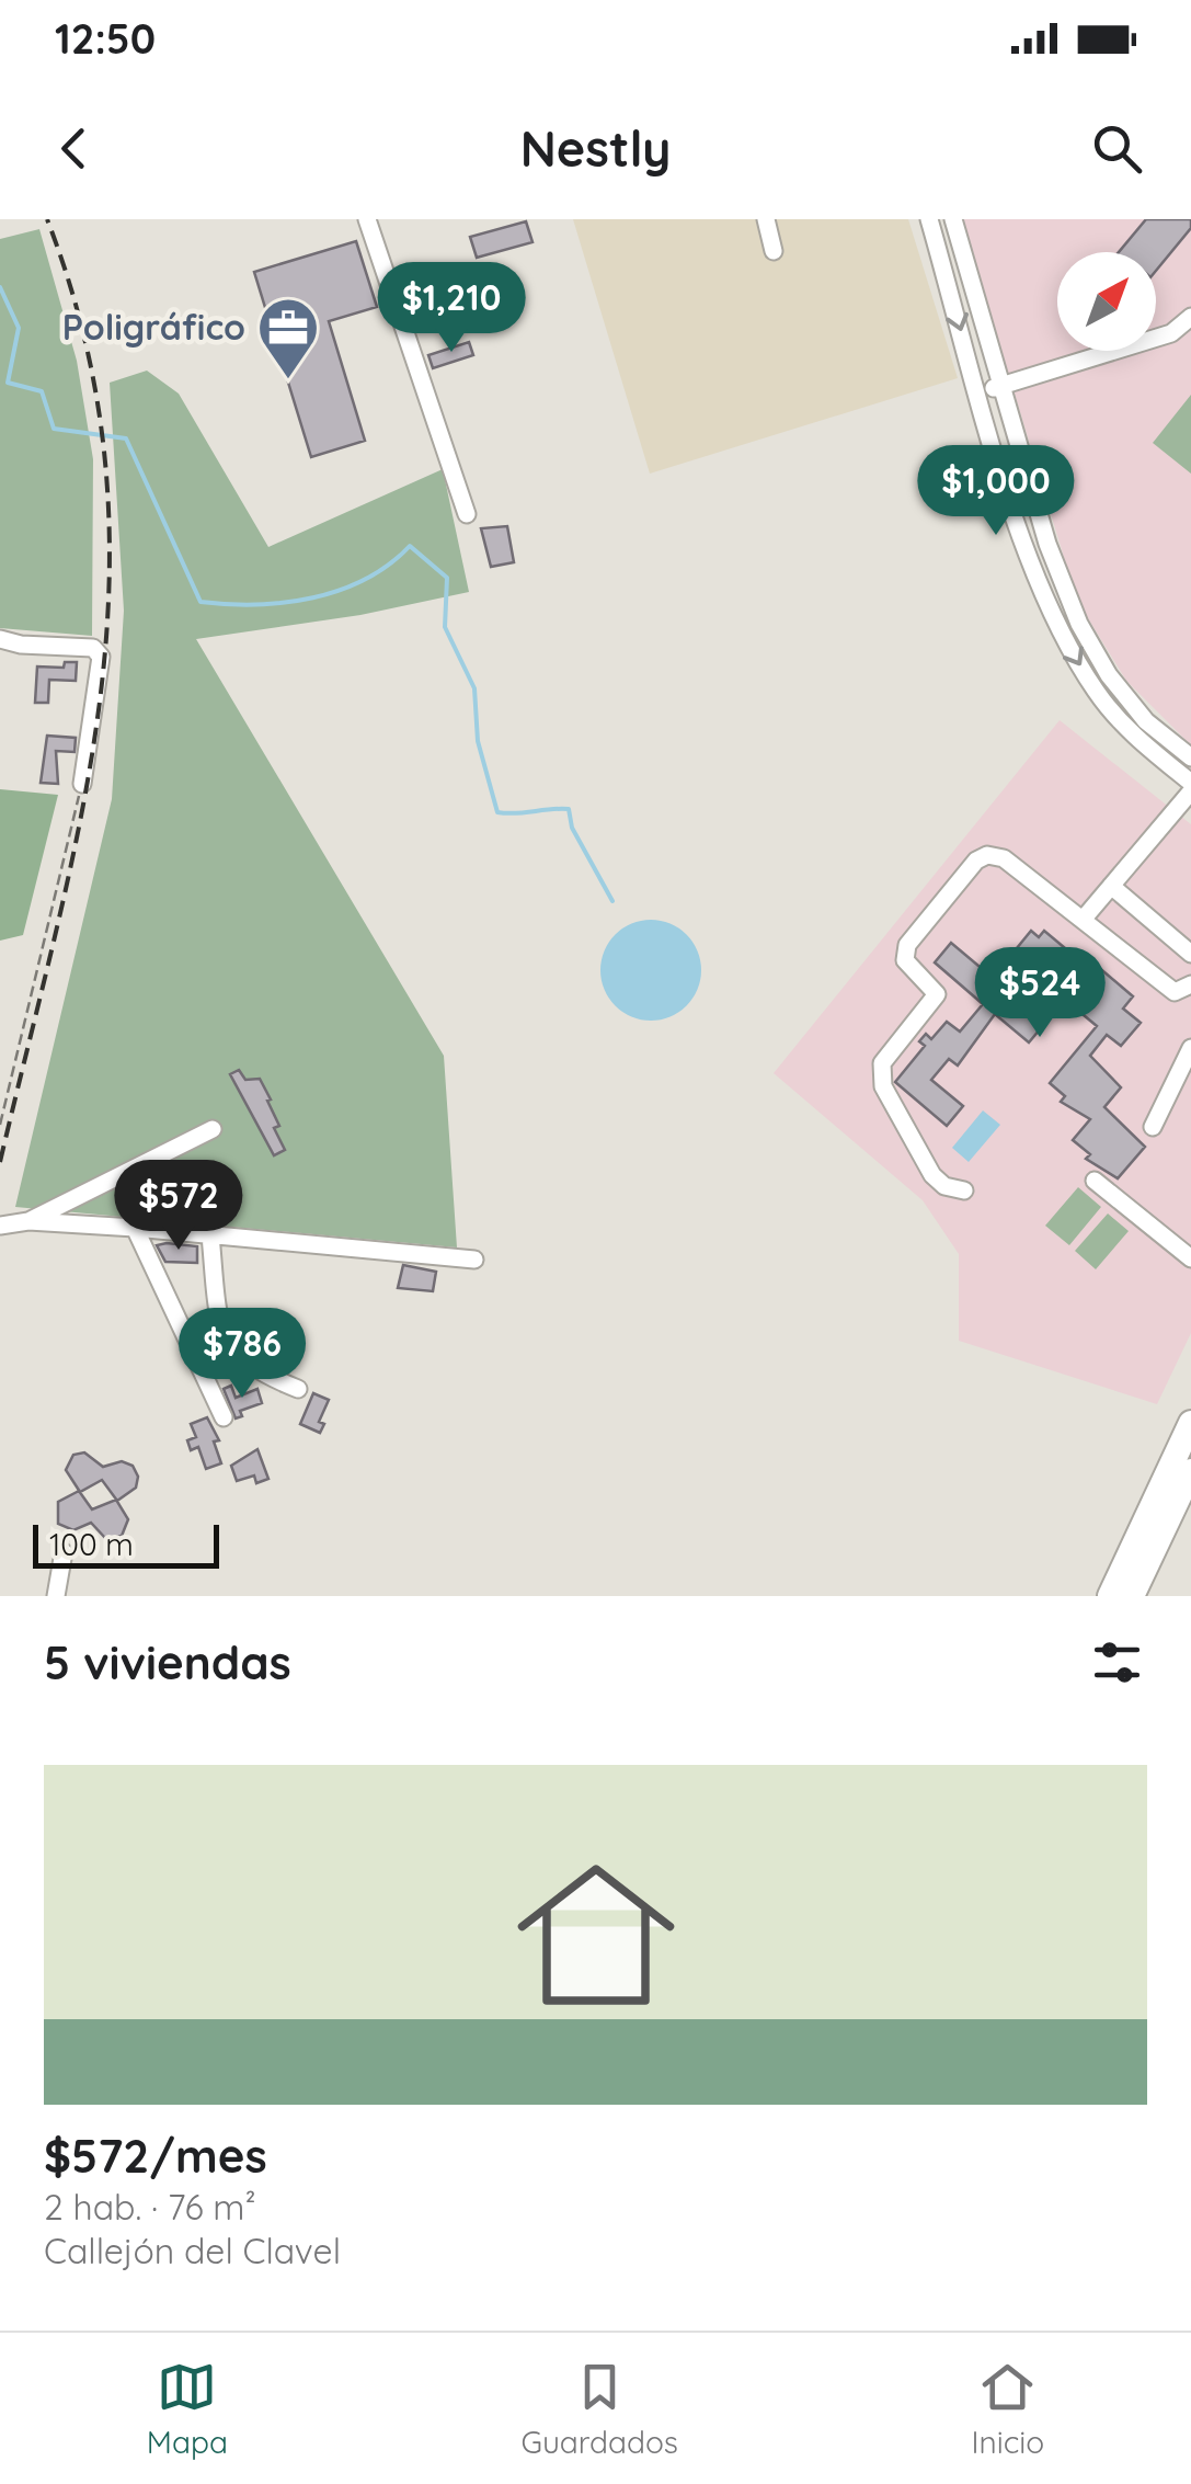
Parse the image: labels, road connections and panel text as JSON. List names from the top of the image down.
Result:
{
  "places": {
    "office": ["Poligráfico"]
  },
  "scale_bar": "100 m",
  "north": "top right",
  "page": {
    "status": "12:50",
    "header": "Nestly",
    "price": [
      "$1,210",
      "$1,000",
      "$524",
      "$572",
      "$786"
    ],
    "scale": "100 m",
    "heading": "5 viviendas",
    "list": [
      {
        "name": "$572/mes",
        "note": "2 hab. · 76 m² · Callejón del Clavel"
      }
    ],
    "tabs": ["Mapa", "Guardados", "Inicio"]
  }
}
